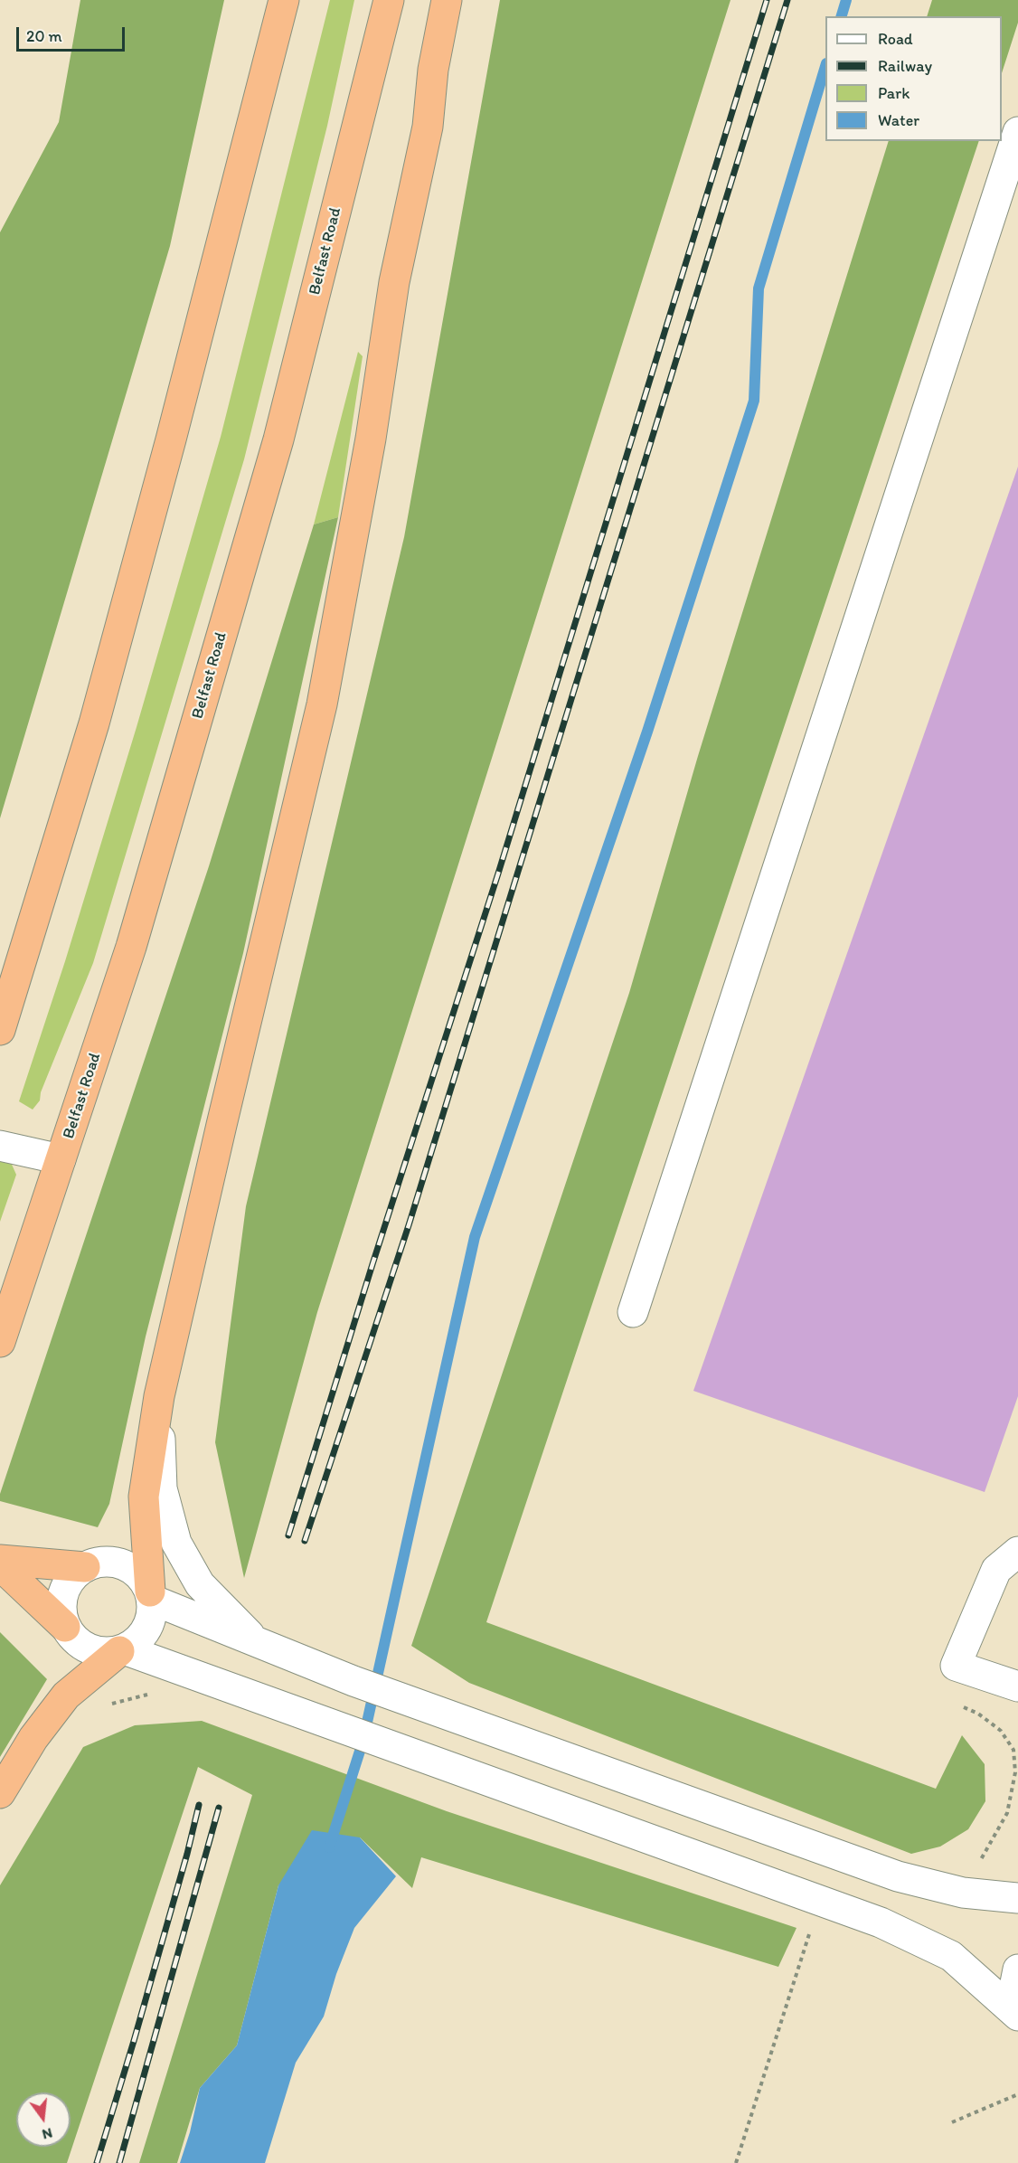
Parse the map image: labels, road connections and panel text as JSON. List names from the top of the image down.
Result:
{
  "streets": {
    "highway": ["Belfast Road"]
  },
  "legend": [
    "Road",
    "Railway",
    "Park",
    "Water"
  ],
  "scale_bar": "20 m",
  "north": "bottom"
}
